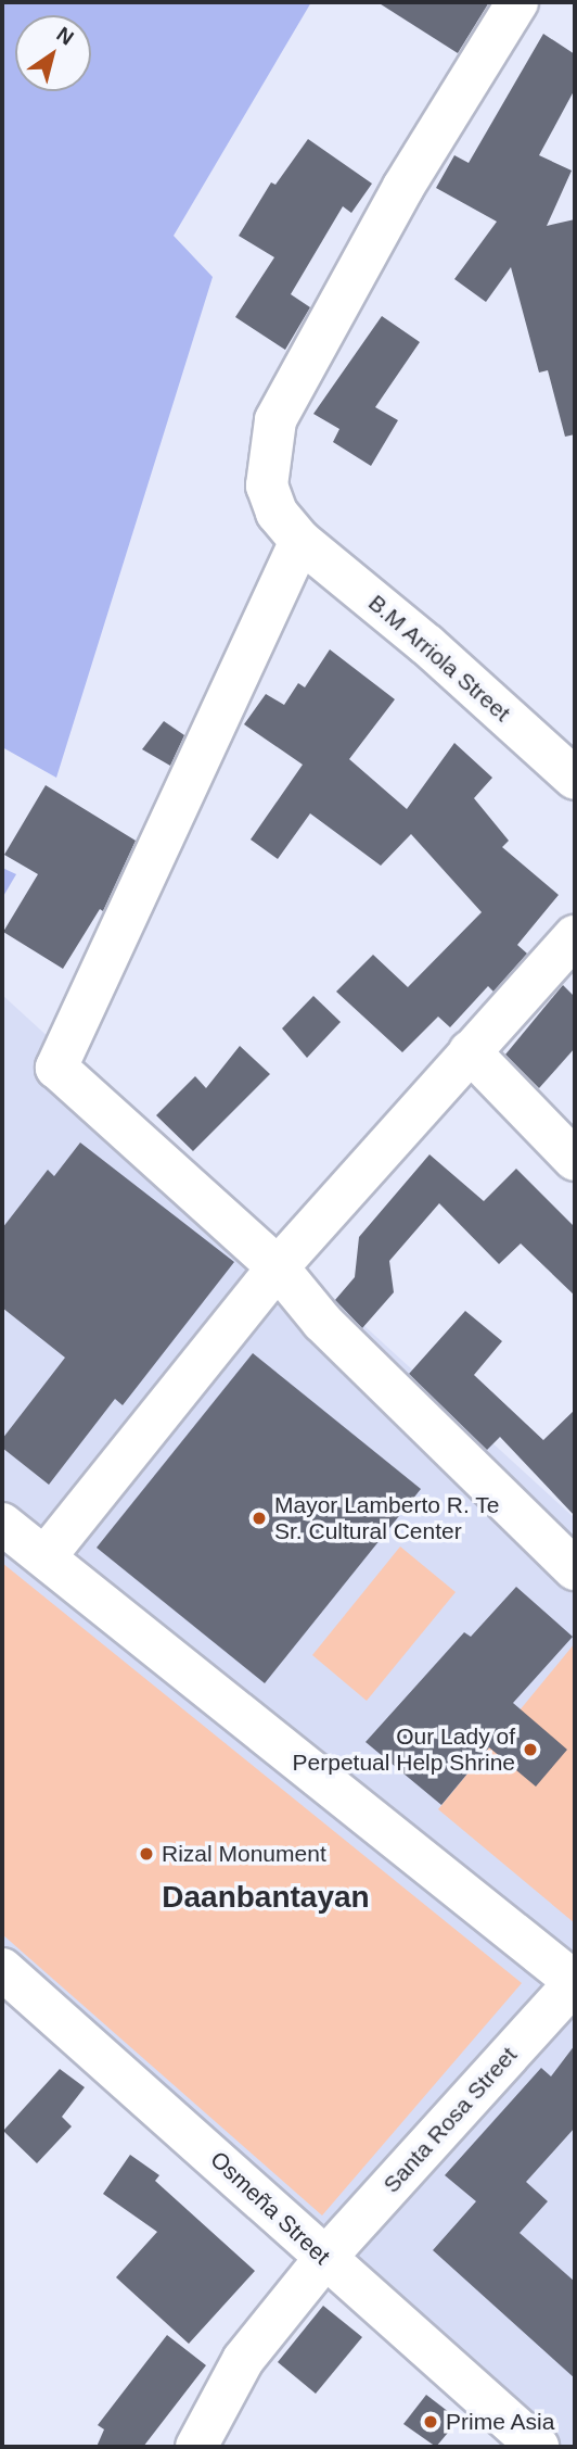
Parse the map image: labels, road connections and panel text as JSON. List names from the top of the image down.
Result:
{
  "streets": {
    "street": ["B.M Arriola Street", "Santa Rosa Street", "Osmeña Street"]
  },
  "crossings": [
    ["Santa Rosa Street", "Osmeña Street"]
  ],
  "districts": ["Daanbantayan"],
  "places": [
    "Mayor Lamberto R. Te Sr. Cultural Center",
    "Our Lady of Perpetual Help Shrine",
    "Rizal Monument",
    "Prime Asia"
  ],
  "north": "top right"
}
